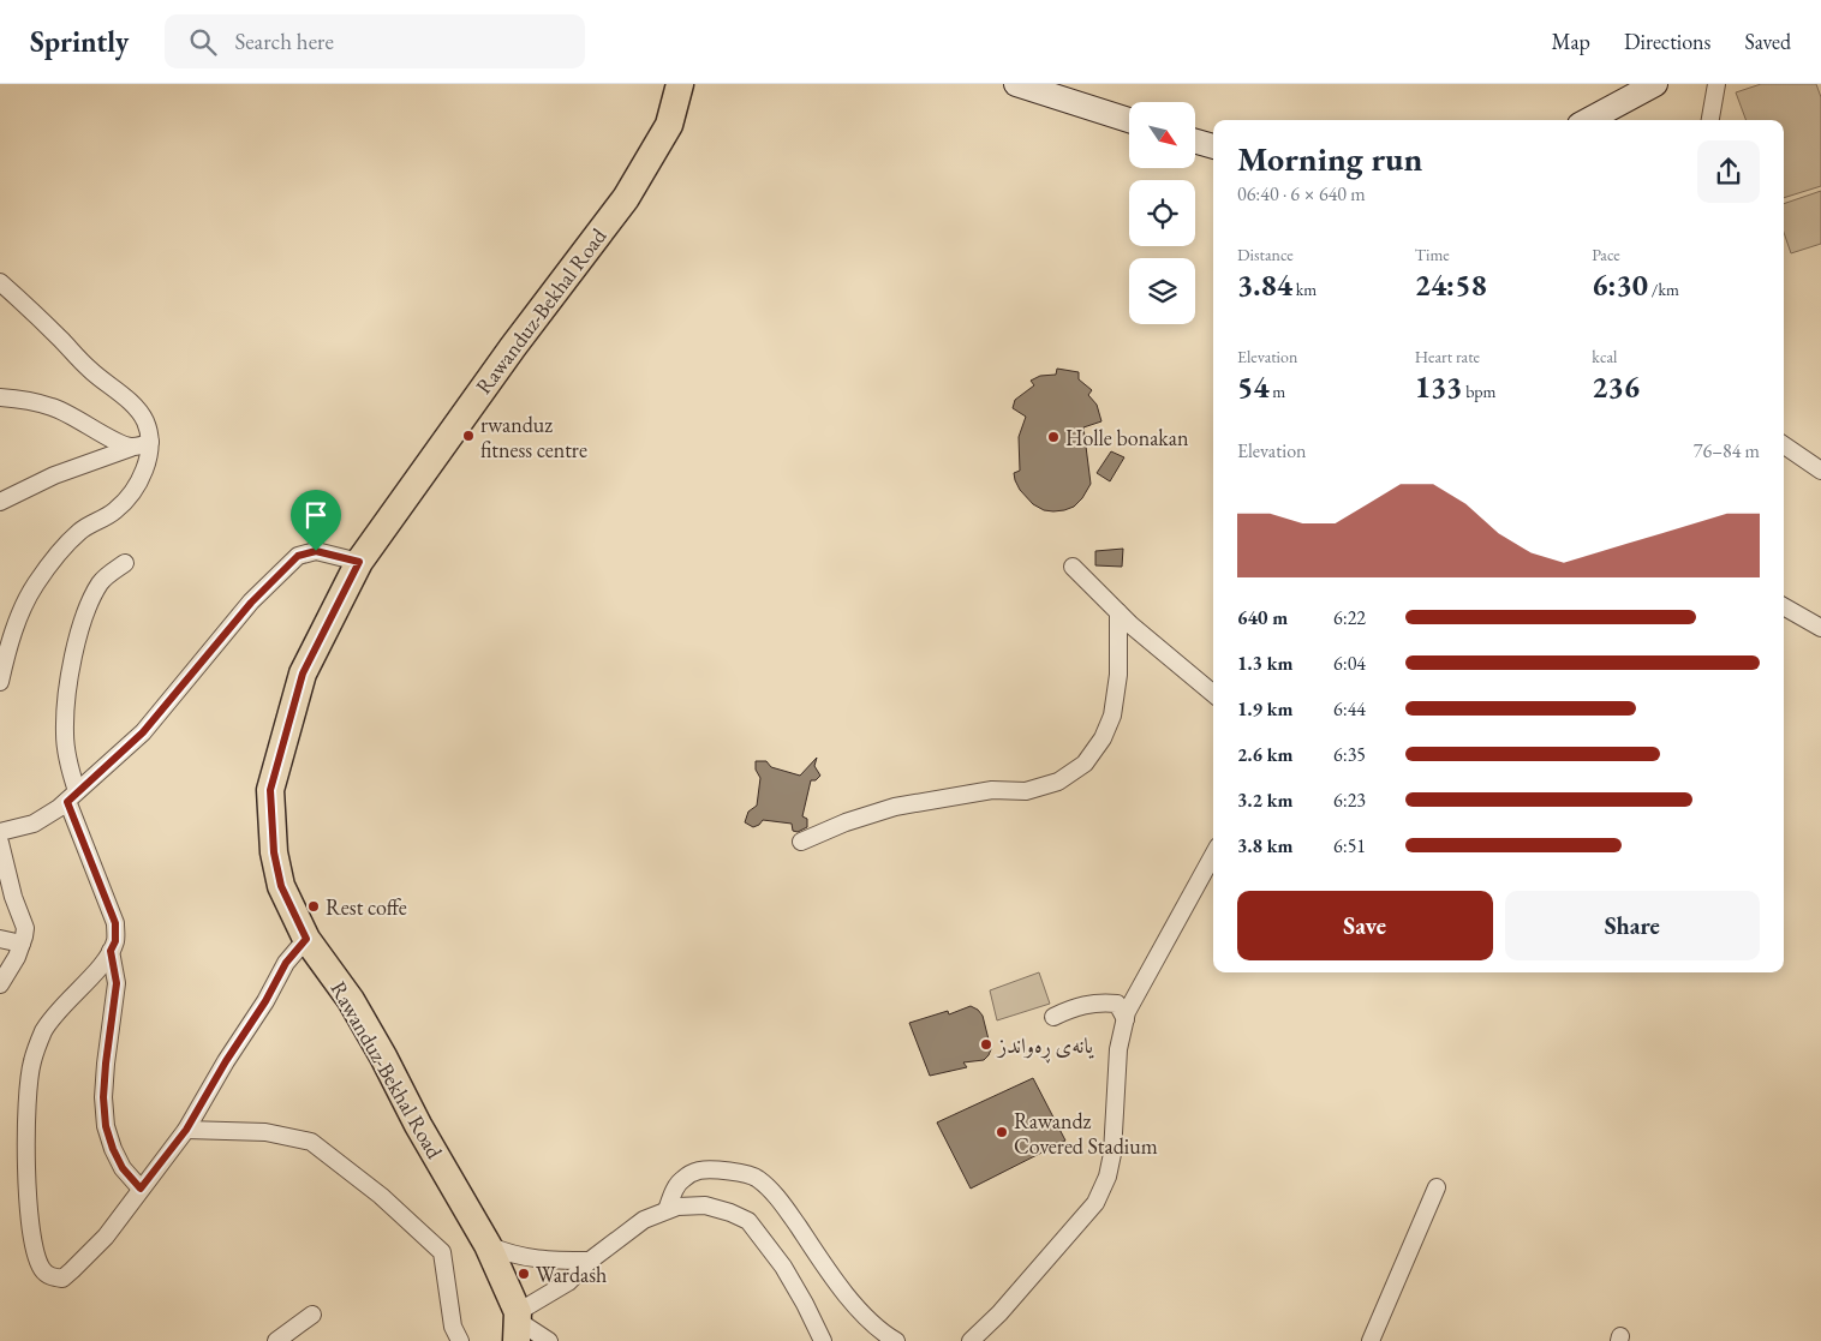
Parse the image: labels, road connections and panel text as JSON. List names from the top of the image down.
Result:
{
  "streets": {
    "main road": ["Rawanduz-Bekhal Road"]
  },
  "places": [
    "rwanduz fitness centre",
    "Holle bonakan",
    "Rest coffe",
    "یانەی ڕەواندز",
    "Rawandz Covered Stadium",
    "Wardash"
  ],
  "north": "bottom right",
  "page": {
    "header": "Sprintly",
    "search": "Search here",
    "nav": ["Map", "Directions", "Saved"],
    "heading": ["Morning run", "06:40 · 6 × 640 m"],
    "stats": [
      ["Distance", "3.84 km"],
      ["Time", "24:58"],
      ["Pace", "6:30 /km"],
      ["Elevation", "54 m"],
      ["Heart rate", "133 bpm"],
      ["kcal", "236"]
    ],
    "chart": ["Elevation", "76–84 m"],
    "list": [
      {
        "name": "640 m",
        "note": "6:22"
      },
      {
        "name": "1.3 km",
        "note": "6:04"
      },
      {
        "name": "1.9 km",
        "note": "6:44"
      },
      {
        "name": "2.6 km",
        "note": "6:35"
      },
      {
        "name": "3.2 km",
        "note": "6:23"
      },
      {
        "name": "3.8 km",
        "note": "6:51"
      }
    ],
    "buttons": ["Save", "Share"]
  }
}
